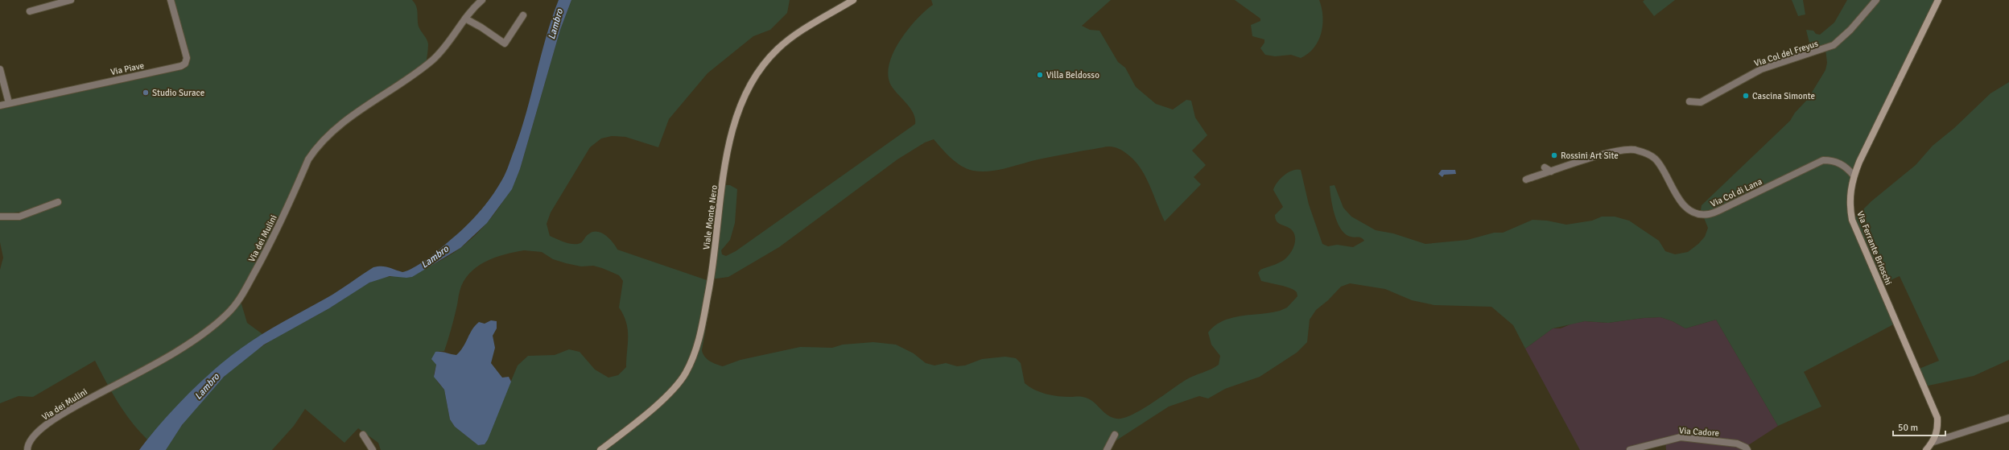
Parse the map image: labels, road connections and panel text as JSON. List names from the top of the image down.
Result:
{
  "streets": {
    "street": [
      "Via Col del Freyus",
      "Via Piave",
      "Via Col di Lana",
      "Viale Monte Nero",
      "Via dei Mulini",
      "Via Ferrante Brioschi",
      "Via Cadore"
    ]
  },
  "crossings": [
    ["Via Col di Lana", "Via Ferrante Brioschi"]
  ],
  "water": ["Lambro"],
  "places": [
    "Villa Beldosso",
    "Studio Surace",
    "Cascina Simonte",
    "Rossini Art Site"
  ],
  "scale_bar": "50 m"
}
